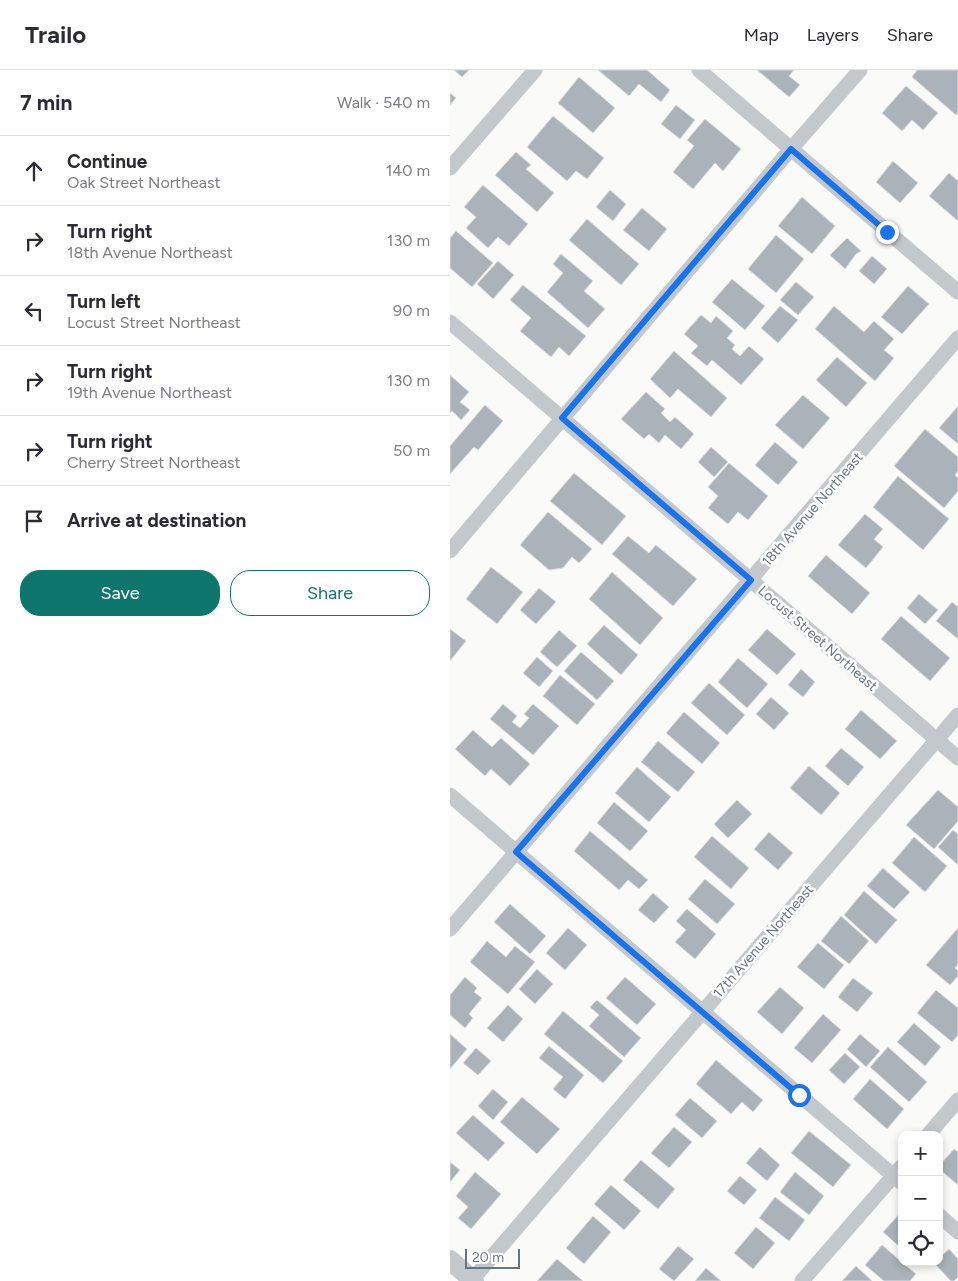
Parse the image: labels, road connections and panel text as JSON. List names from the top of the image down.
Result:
{
  "streets": {
    "street": ["18th Avenue Northeast", "Locust Street Northeast", "17th Avenue Northeast"]
  },
  "crossings": [
    ["18th Avenue Northeast", "Locust Street Northeast"],
    ["Locust Street Northeast", "17th Avenue Northeast"]
  ],
  "scale_bar": "20 m",
  "page": {
    "header": "Trailo",
    "nav": ["Map", "Layers", "Share"],
    "heading": ["7 min", "Walk · 540 m"],
    "list": [
      ["Continue", "Oak Street Northeast", "140 m"],
      ["Turn right", "18th Avenue Northeast", "130 m"],
      ["Turn left", "Locust Street Northeast", "90 m"],
      ["Turn right", "19th Avenue Northeast", "130 m"],
      ["Turn right", "Cherry Street Northeast", "50 m"],
      "Arrive at destination"
    ],
    "buttons": ["Save", "Share"],
    "map_buttons": ["+", "−"],
    "scale": "20 m"
  }
}
